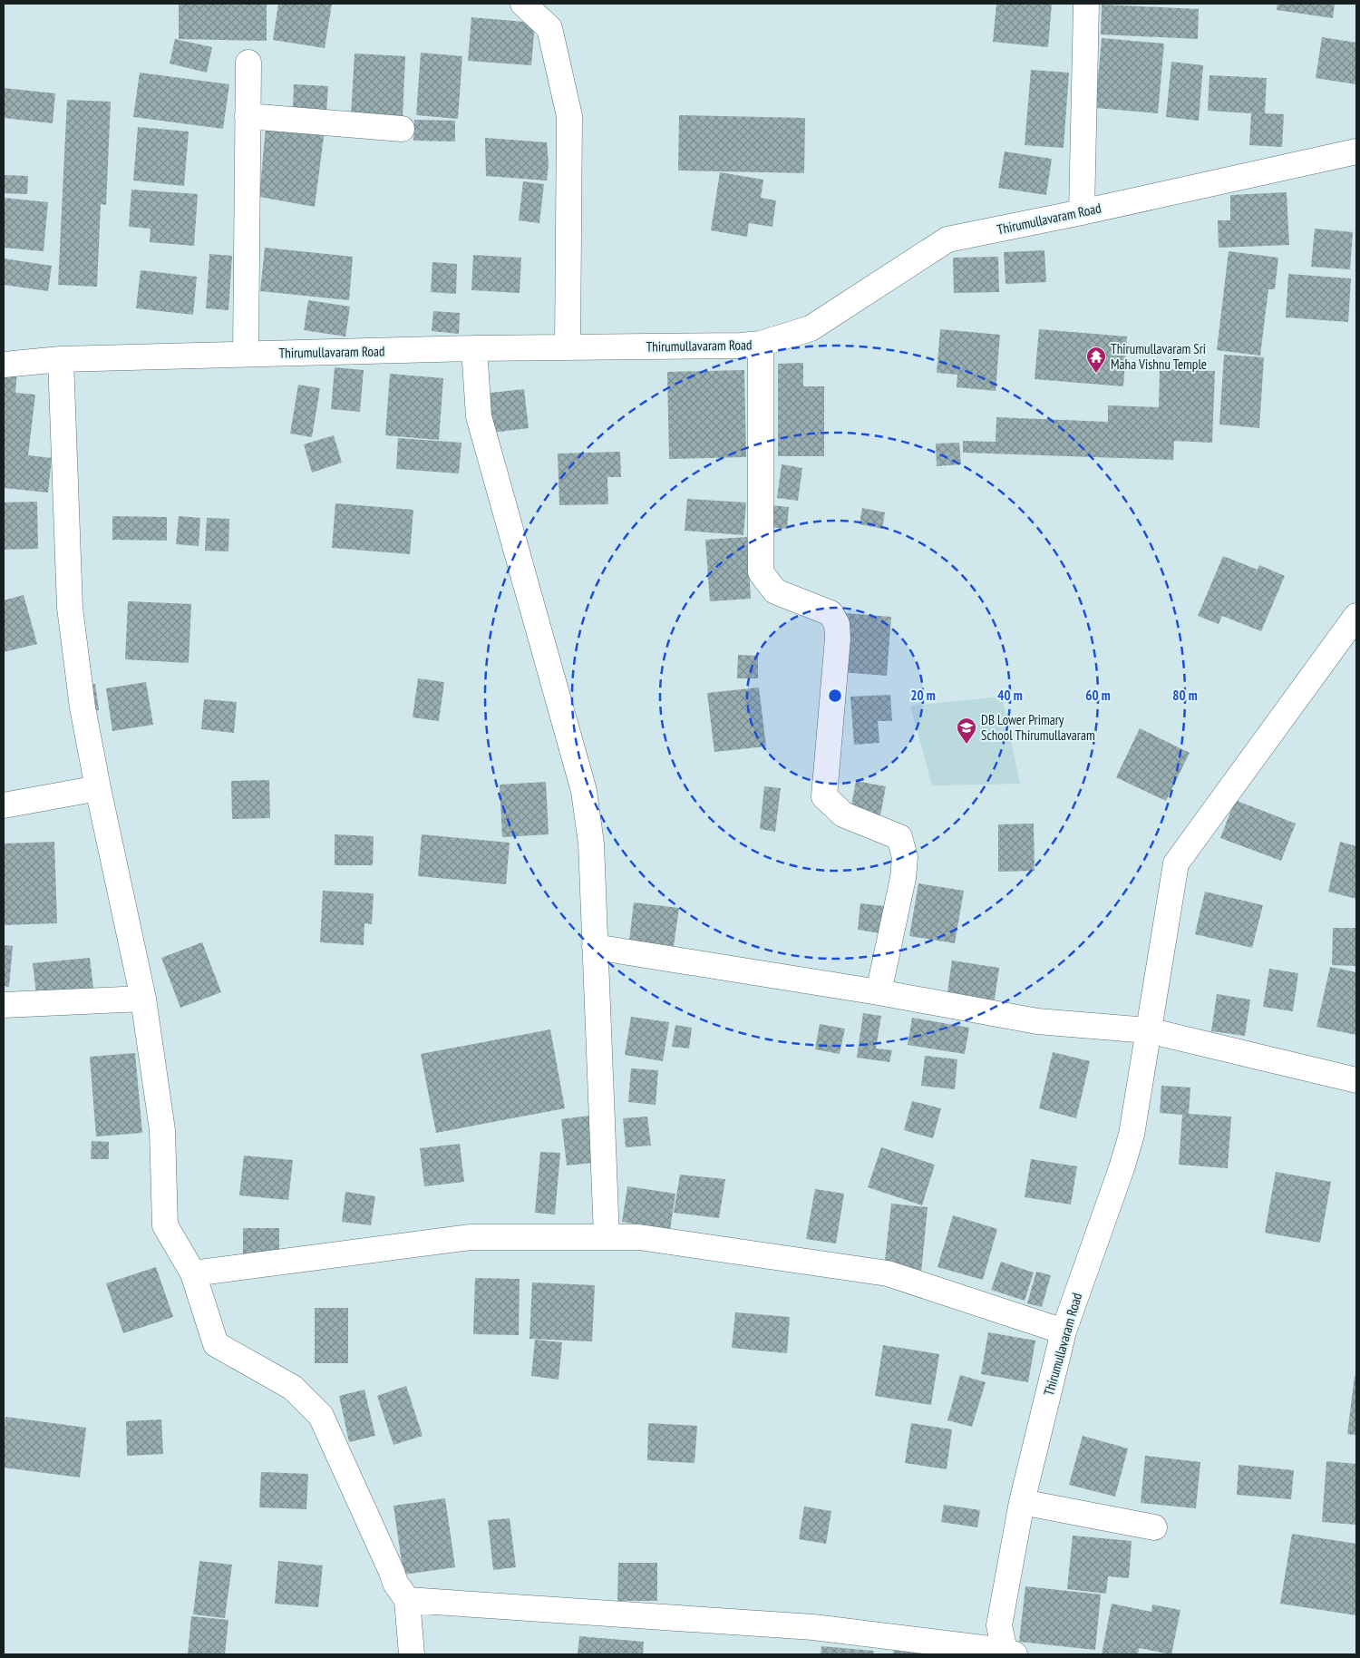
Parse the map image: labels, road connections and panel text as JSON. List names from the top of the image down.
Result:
{
  "streets": {
    "street": ["Thirumullavaram Road"]
  },
  "places": {
    "temple": ["Thirumullavaram Sri Maha Vishnu Temple"],
    "school or university": ["DB Lower Primary School Thirumullavaram"]
  },
  "rings": [
    "20 m",
    "40 m",
    "60 m",
    "80 m"
  ]
}
